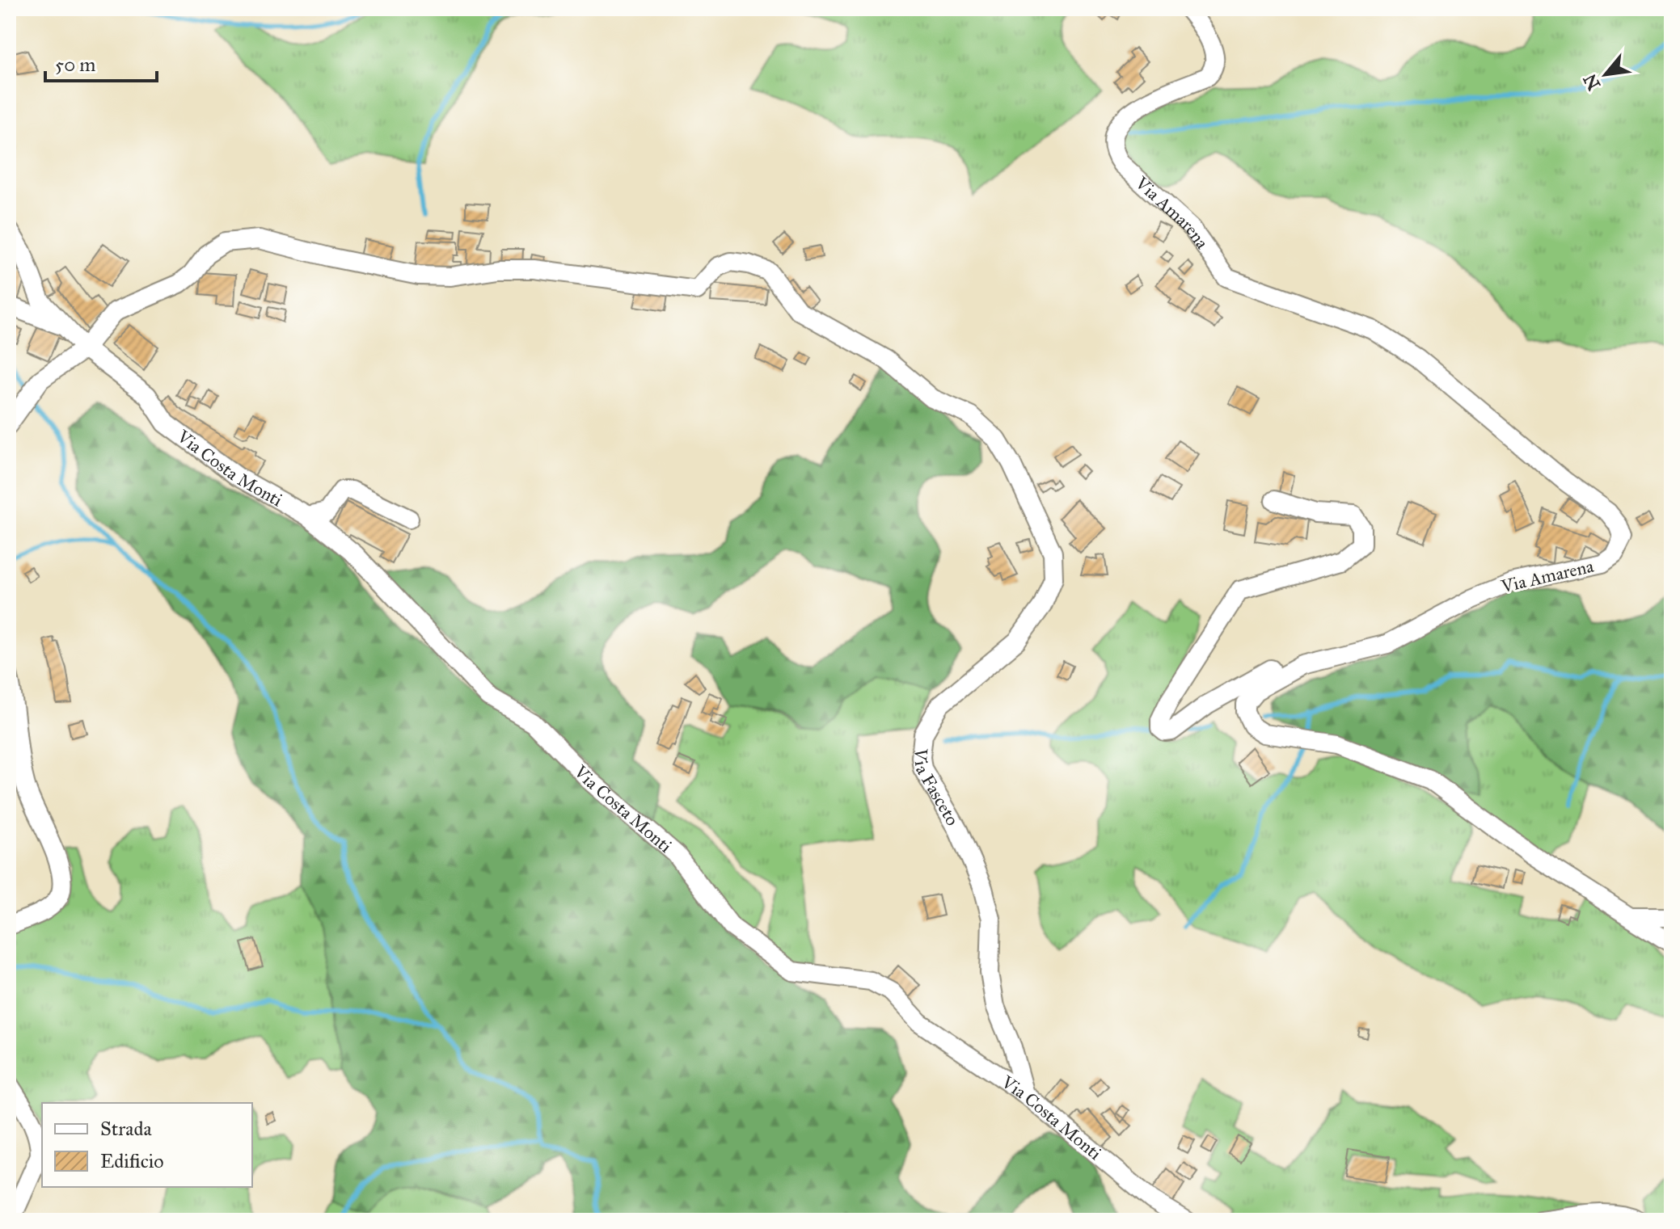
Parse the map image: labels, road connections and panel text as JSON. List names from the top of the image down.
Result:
{
  "streets": {
    "street": ["Via Amarena", "Via Costa Monti", "Via Fasceto"]
  },
  "crossings": [
    ["Via Costa Monti", "Via Fasceto"]
  ],
  "legend": ["Strada", "Edificio"],
  "scale_bar": "50 m",
  "north": "bottom left"
}
